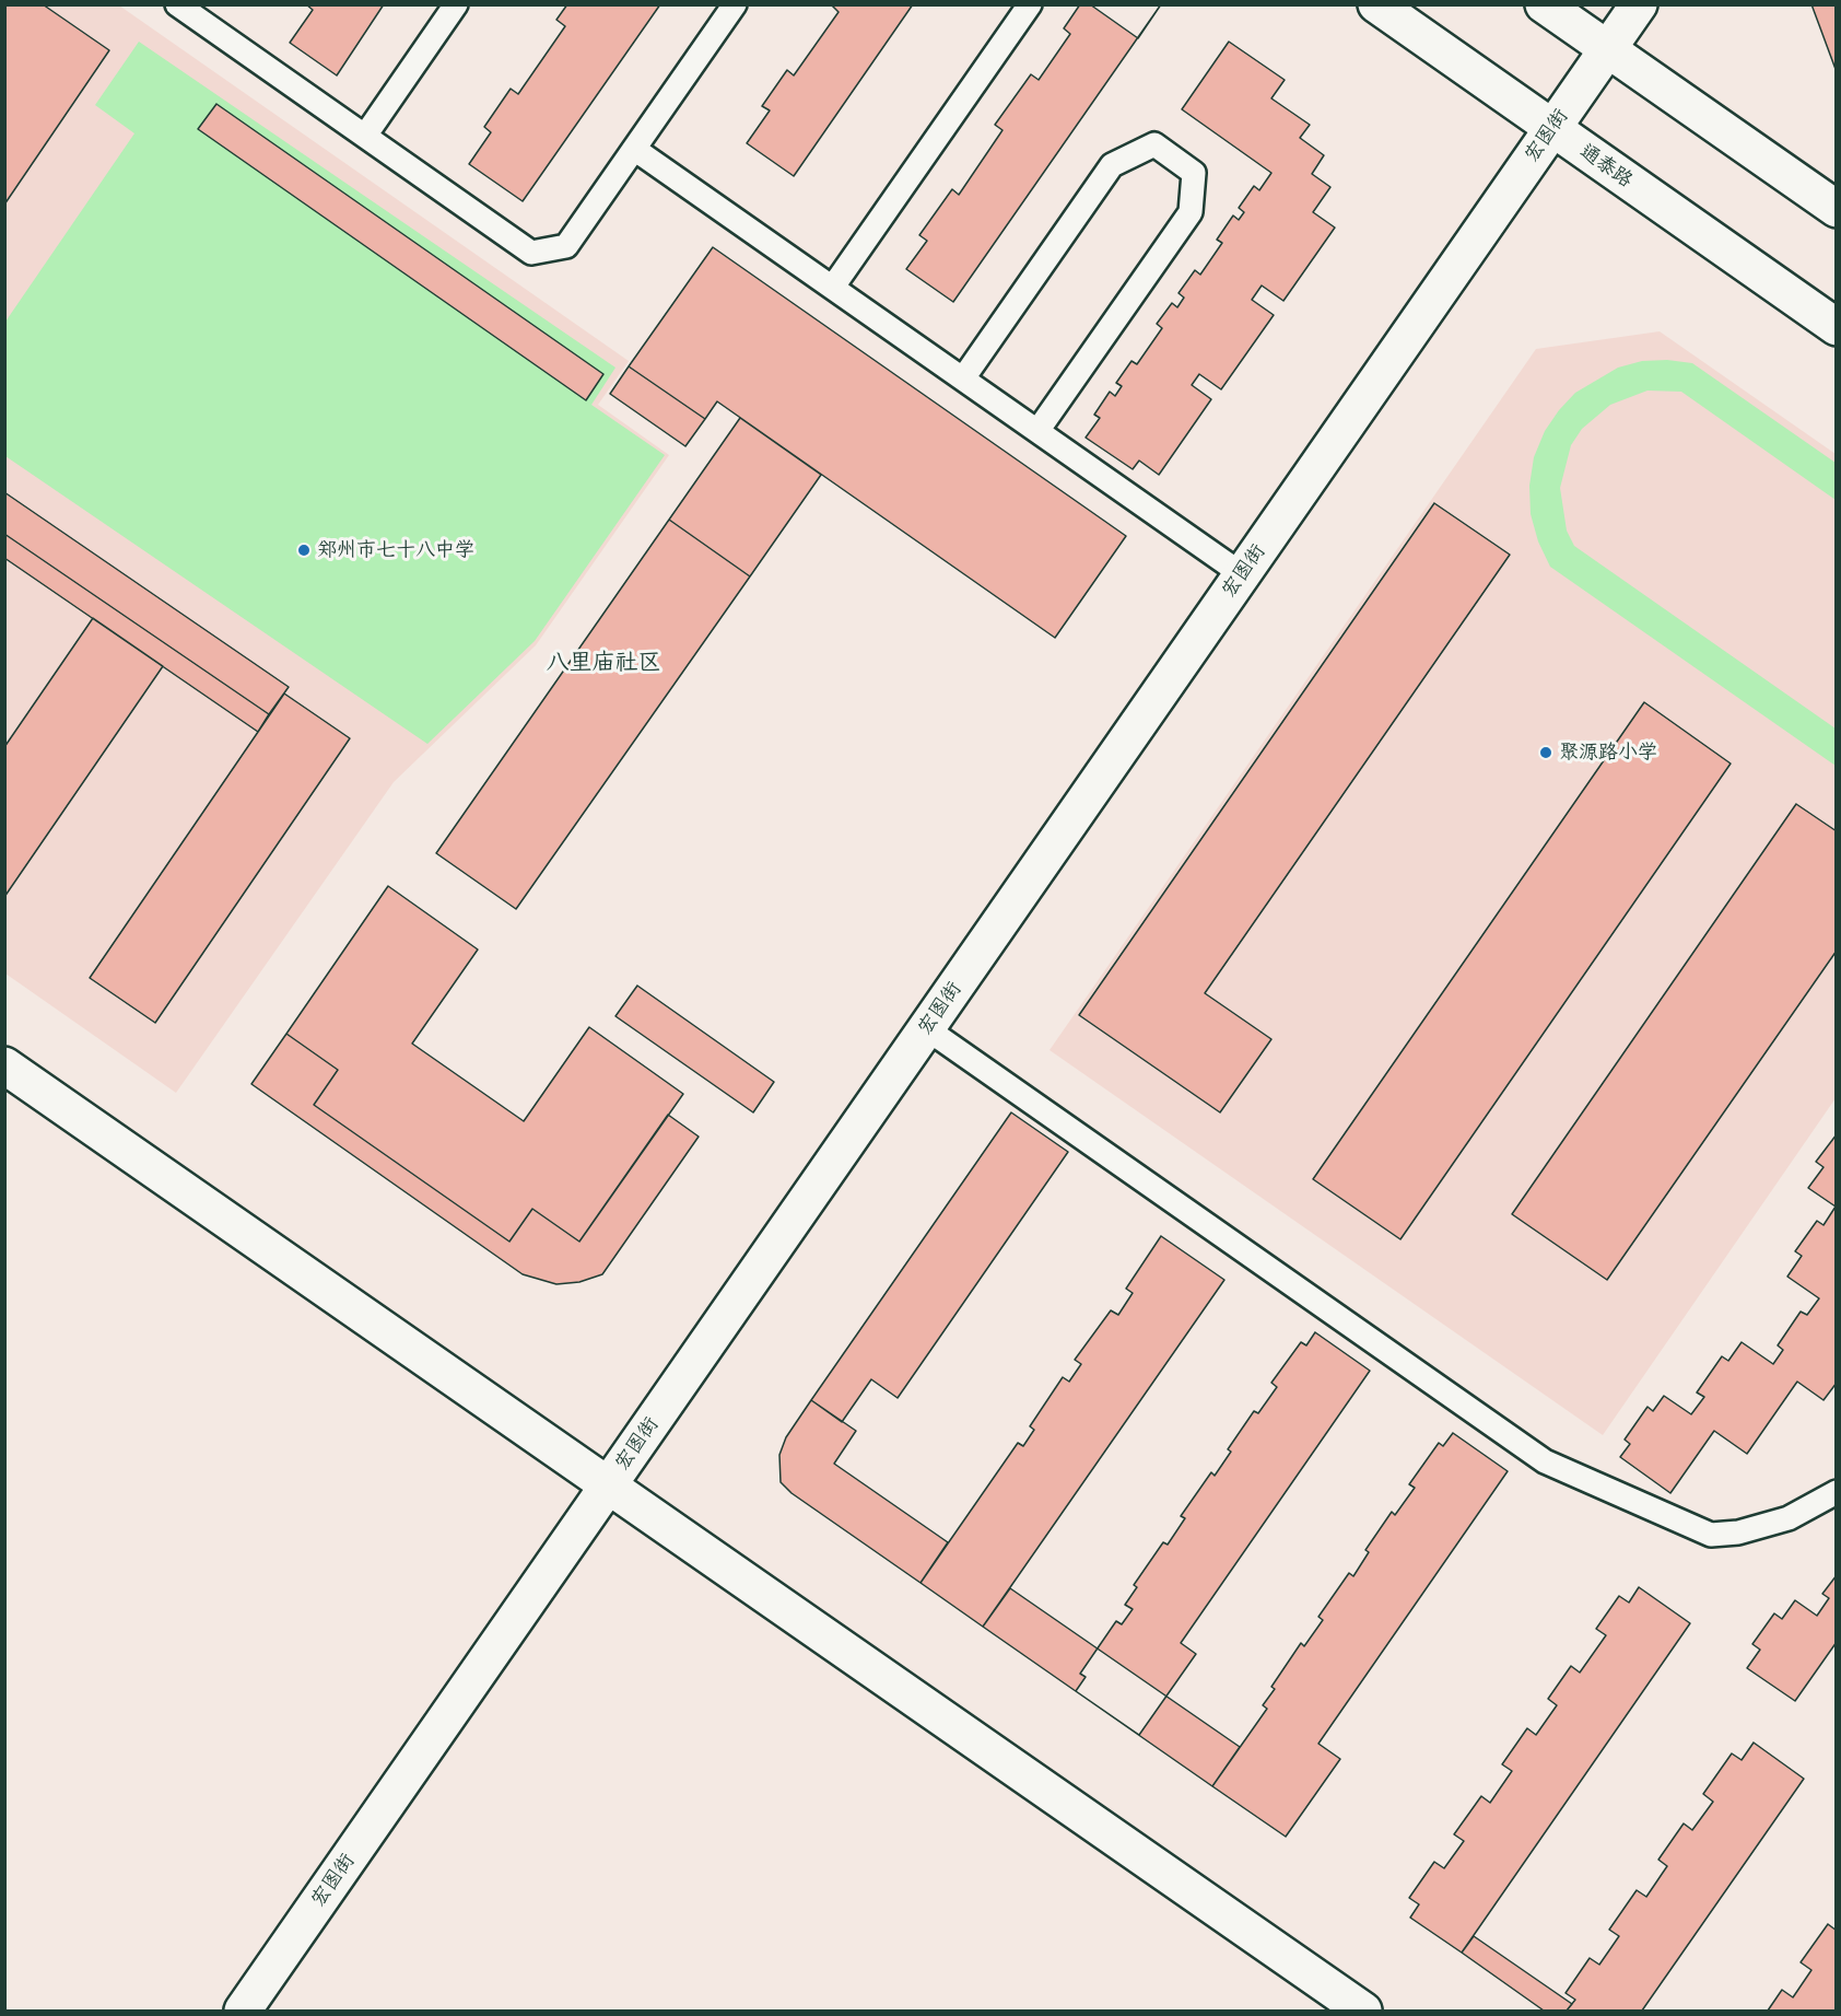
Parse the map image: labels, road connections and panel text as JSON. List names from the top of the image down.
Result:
{
  "streets": {
    "street": ["宏图街", "通泰路"]
  },
  "crossings": [
    ["宏图街", "通泰路"]
  ],
  "districts": ["八里庙社区"],
  "places": ["郑州市七十八中学", "聚源路小学"]
}
